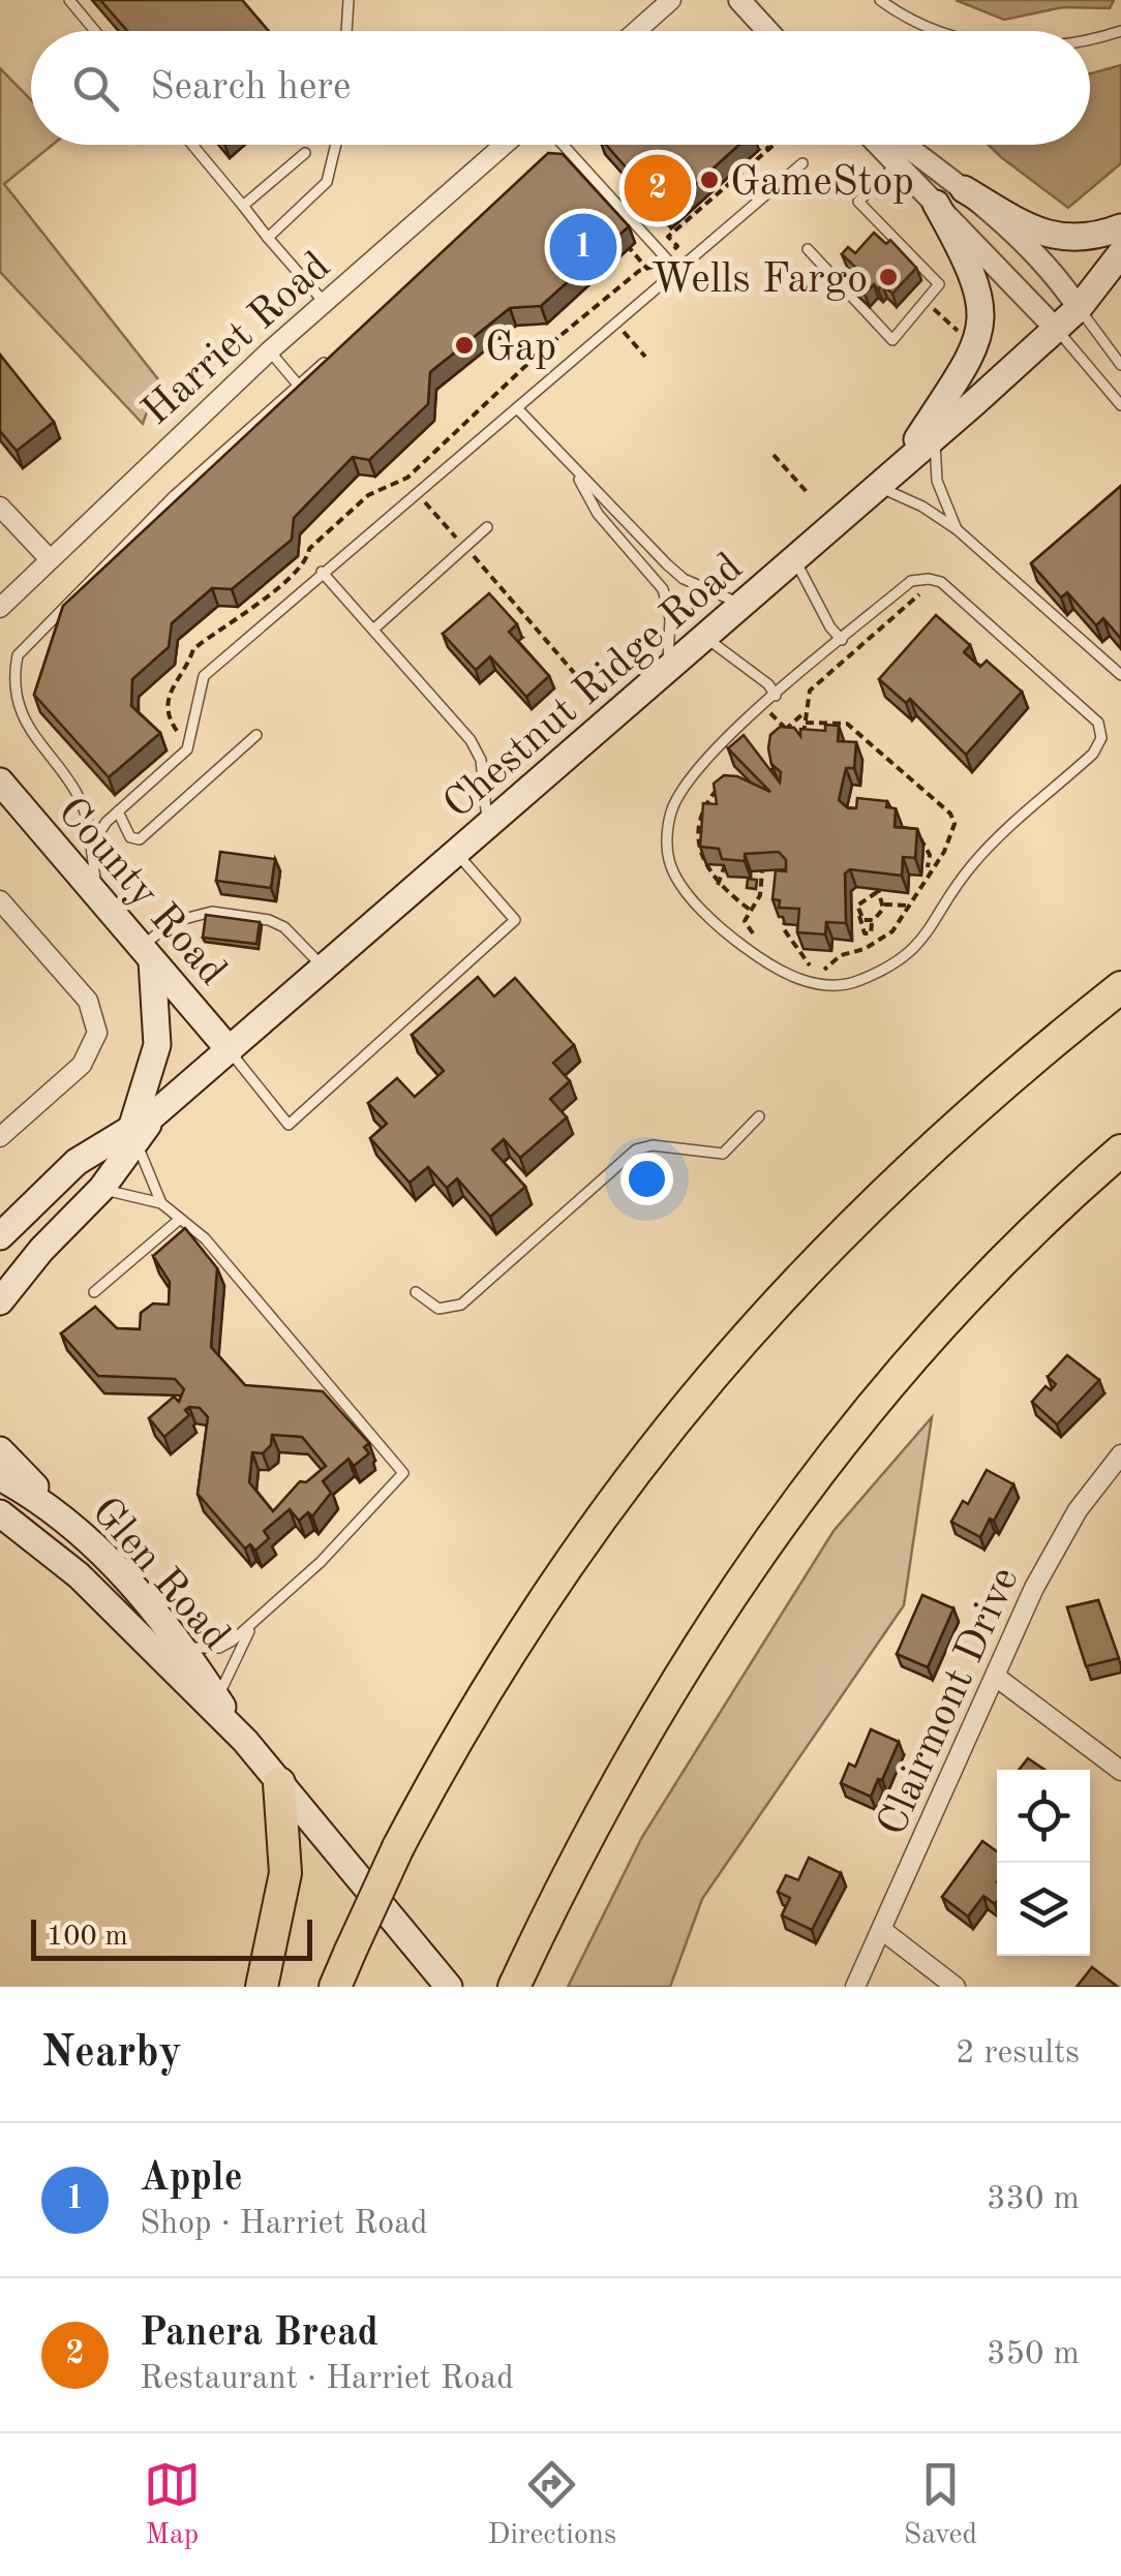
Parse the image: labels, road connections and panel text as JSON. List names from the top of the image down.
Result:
{
  "streets": {
    "main road": ["Chestnut Ridge Road", "County Road", "Glen Road"],
    "street": ["Harriet Road", "Clairmont Drive"]
  },
  "crossings": [
    ["Chestnut Ridge Road", "County Road"]
  ],
  "places": ["GameStop", "Wells Fargo", "Gap"],
  "scale_bar": "100 m",
  "page": {
    "search": "Search here",
    "pins": ["2", "1"],
    "scale": "100 m",
    "heading": ["Nearby", "2 results"],
    "list": [
      {
        "mark": "1",
        "name": "Apple",
        "note": "Shop · Harriet Road",
        "value": "330 m"
      },
      {
        "mark": "2",
        "name": "Panera Bread",
        "note": "Restaurant · Harriet Road",
        "value": "350 m"
      }
    ],
    "nav": ["Map", "Directions", "Saved"]
  }
}
